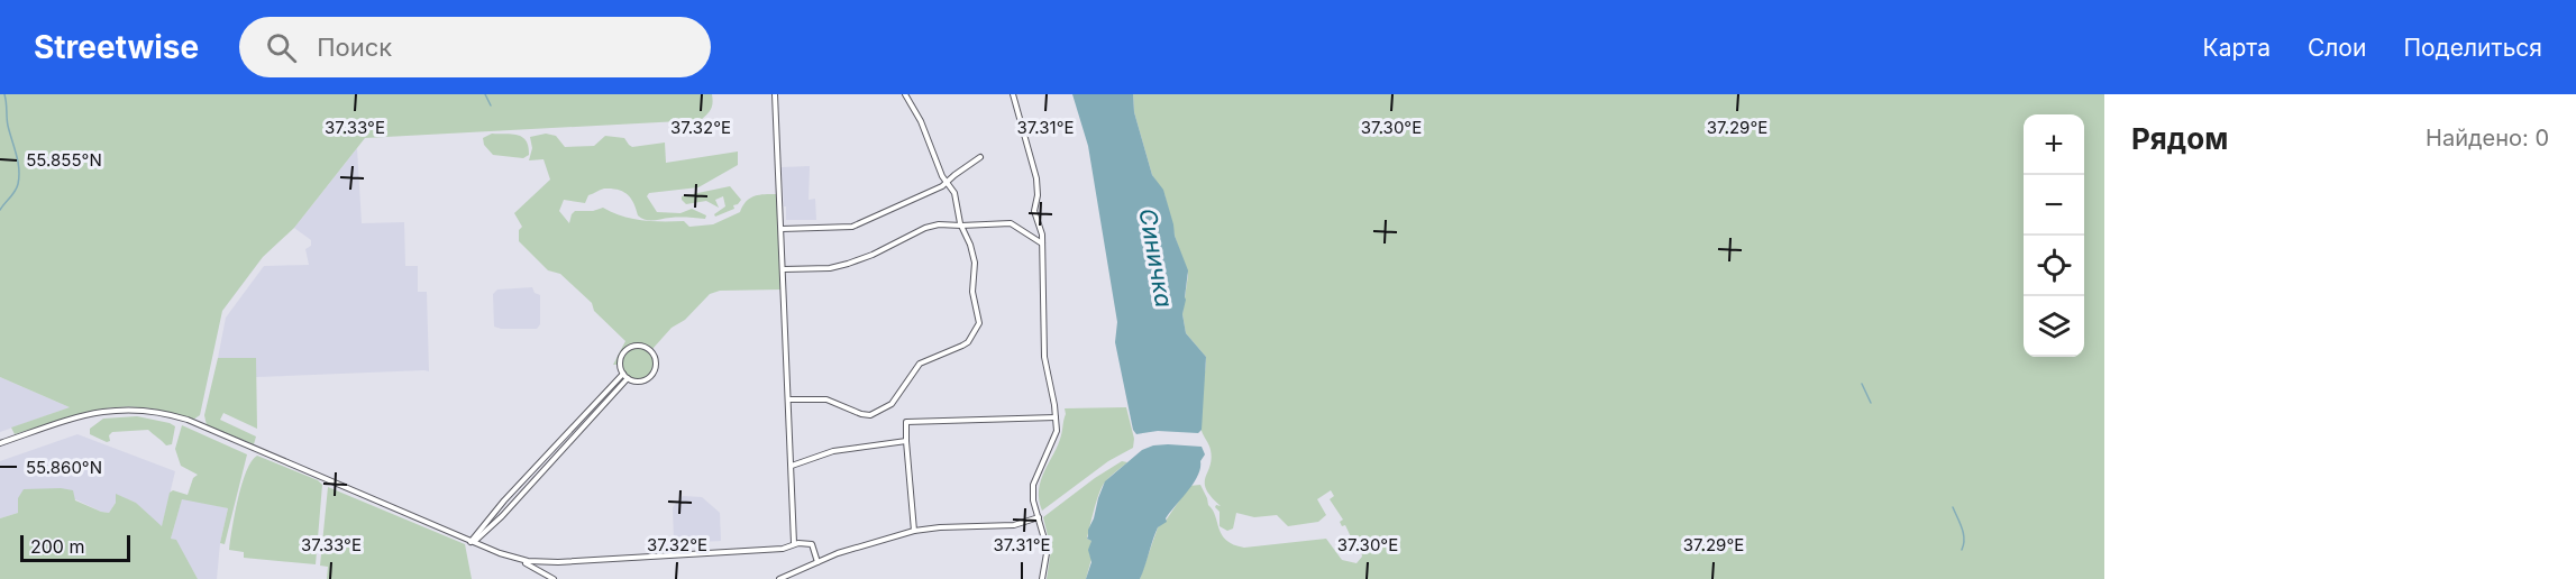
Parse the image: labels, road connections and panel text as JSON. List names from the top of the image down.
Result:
{
  "water": ["Синичка"],
  "scale_bar": "200 m",
  "page": {
    "header": "Streetwise",
    "search": "Поиск",
    "nav": ["Карта", "Слои", "Поделиться"],
    "heading": ["Рядом", "Найдено: 0"],
    "map_buttons": ["+", "−"],
    "scale": "200 m"
  },
  "coordinates": [
    "37.33°E",
    "37.32°E",
    "37.31°E",
    "37.30°E",
    "37.29°E",
    "55.855°N",
    "55.860°N"
  ]
}
